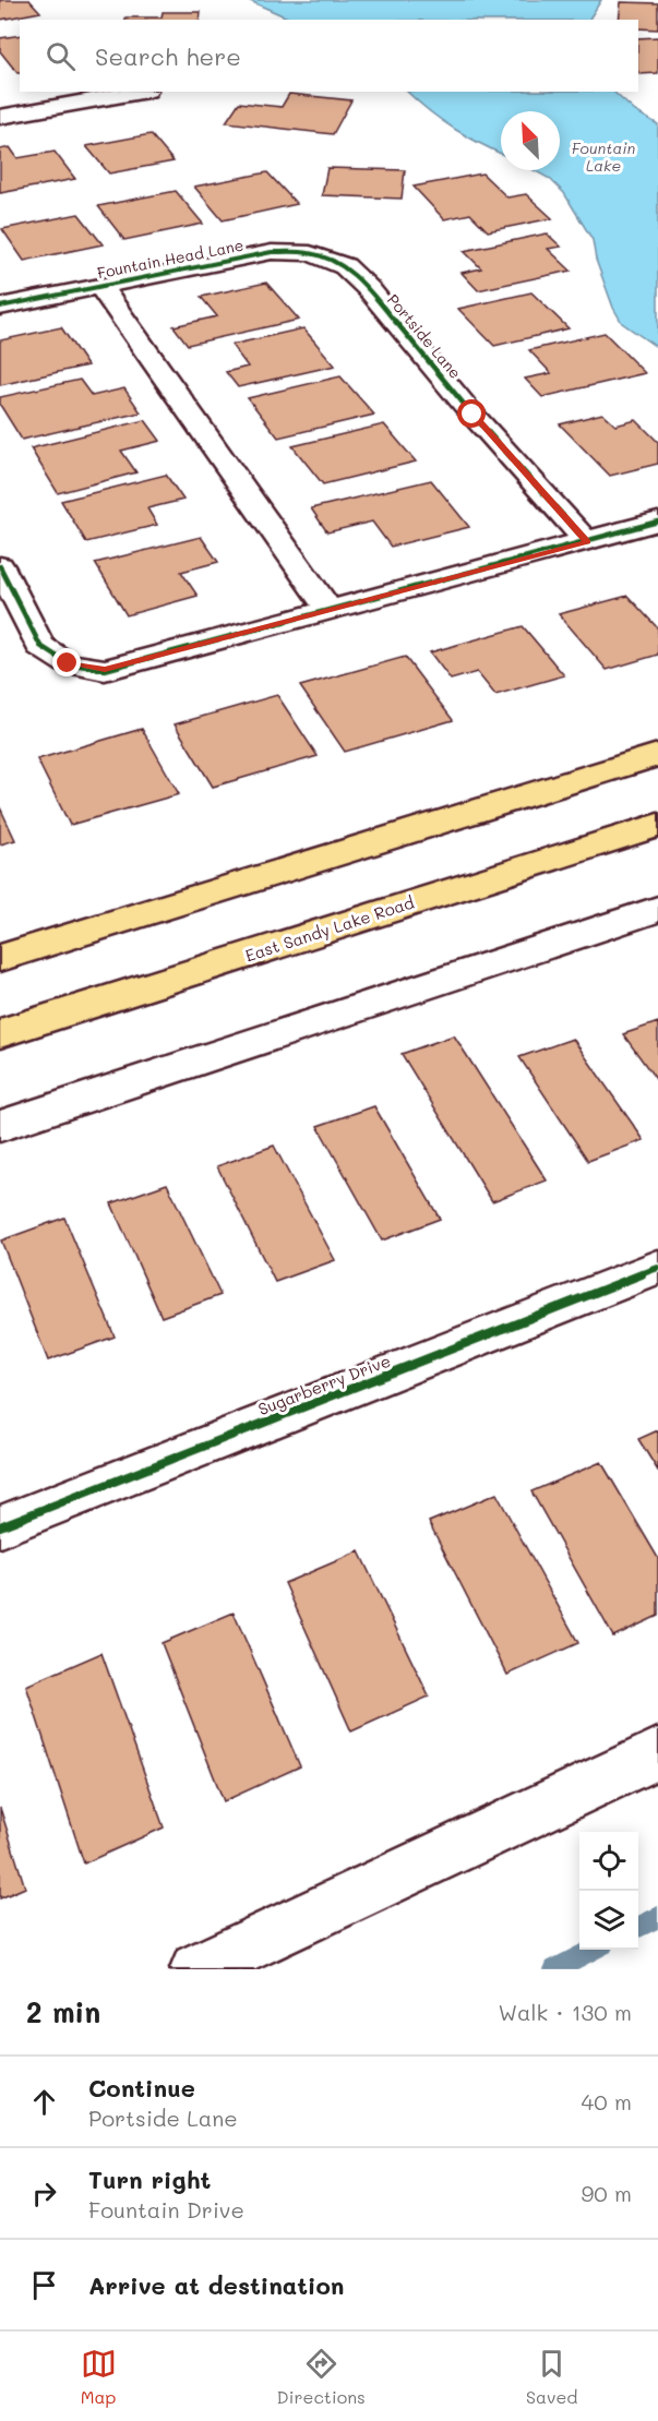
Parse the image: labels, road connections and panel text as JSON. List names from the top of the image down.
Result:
{
  "streets": {
    "main road": ["East Sandy Lake Road"],
    "street": ["Fountain Head Lane", "Portside Lane", "Sugarberry Drive"]
  },
  "crossings": [
    ["Fountain Head Lane", "Portside Lane"]
  ],
  "water": ["Fountain Lake"],
  "north": "top left",
  "page": {
    "search": "Search here",
    "heading": ["2 min", "Walk · 130 m"],
    "list": [
      ["Continue", "Portside Lane", "40 m"],
      ["Turn right", "Fountain Drive", "90 m"],
      "Arrive at destination"
    ],
    "nav": ["Map", "Directions", "Saved"]
  }
}
